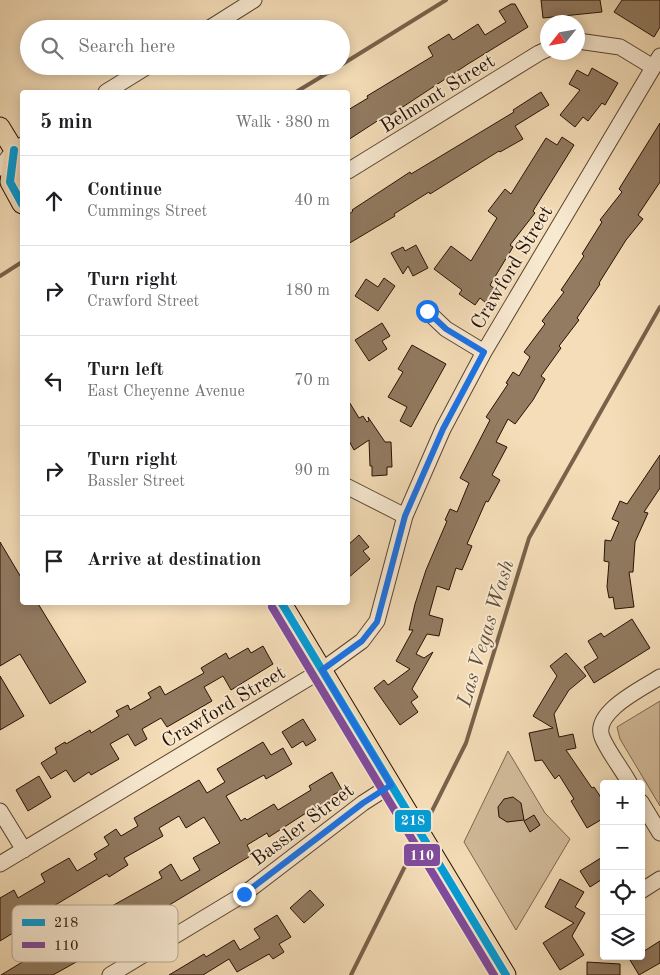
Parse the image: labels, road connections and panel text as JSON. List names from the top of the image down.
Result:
{
  "streets": {
    "street": ["Belmont Street", "Crawford Street", "Bassler Street"]
  },
  "water": ["Las Vegas Wash"],
  "lines": ["transit line 218", "transit line 110"],
  "legend": ["218", "110"],
  "north": "bottom left",
  "page": {
    "search": "Search here",
    "heading": ["5 min", "Walk · 380 m"],
    "list": [
      ["Continue", "Cummings Street", "40 m"],
      ["Turn right", "Crawford Street", "180 m"],
      ["Turn left", "East Cheyenne Avenue", "70 m"],
      ["Turn right", "Bassler Street", "90 m"],
      "Arrive at destination"
    ],
    "map_buttons": ["+", "−"]
  }
}
